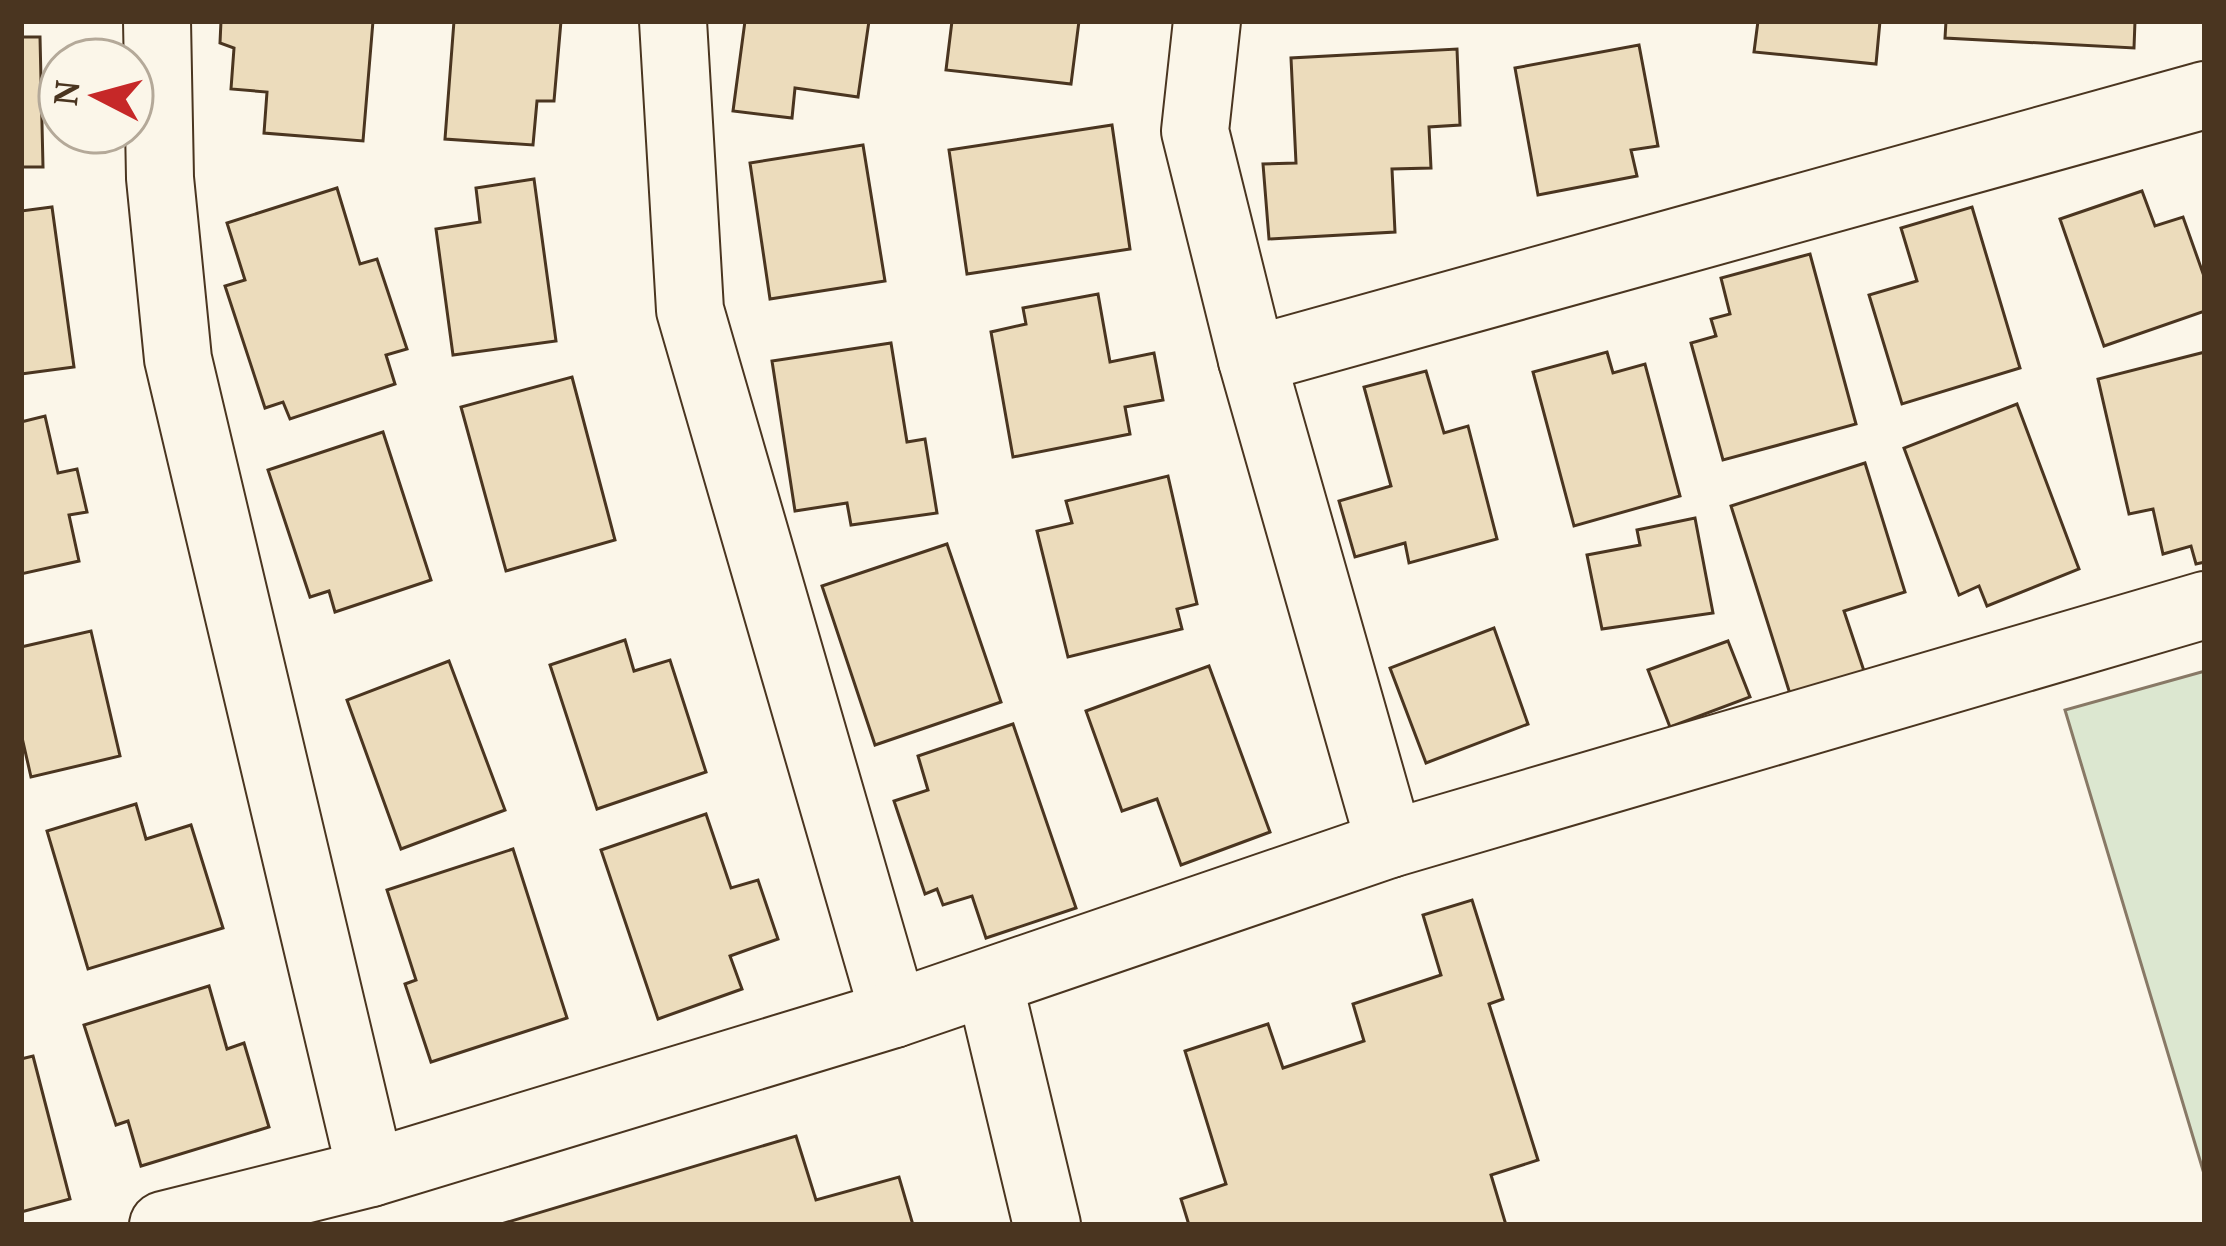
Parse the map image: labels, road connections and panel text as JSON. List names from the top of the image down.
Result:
{
  "north": "left"
}
